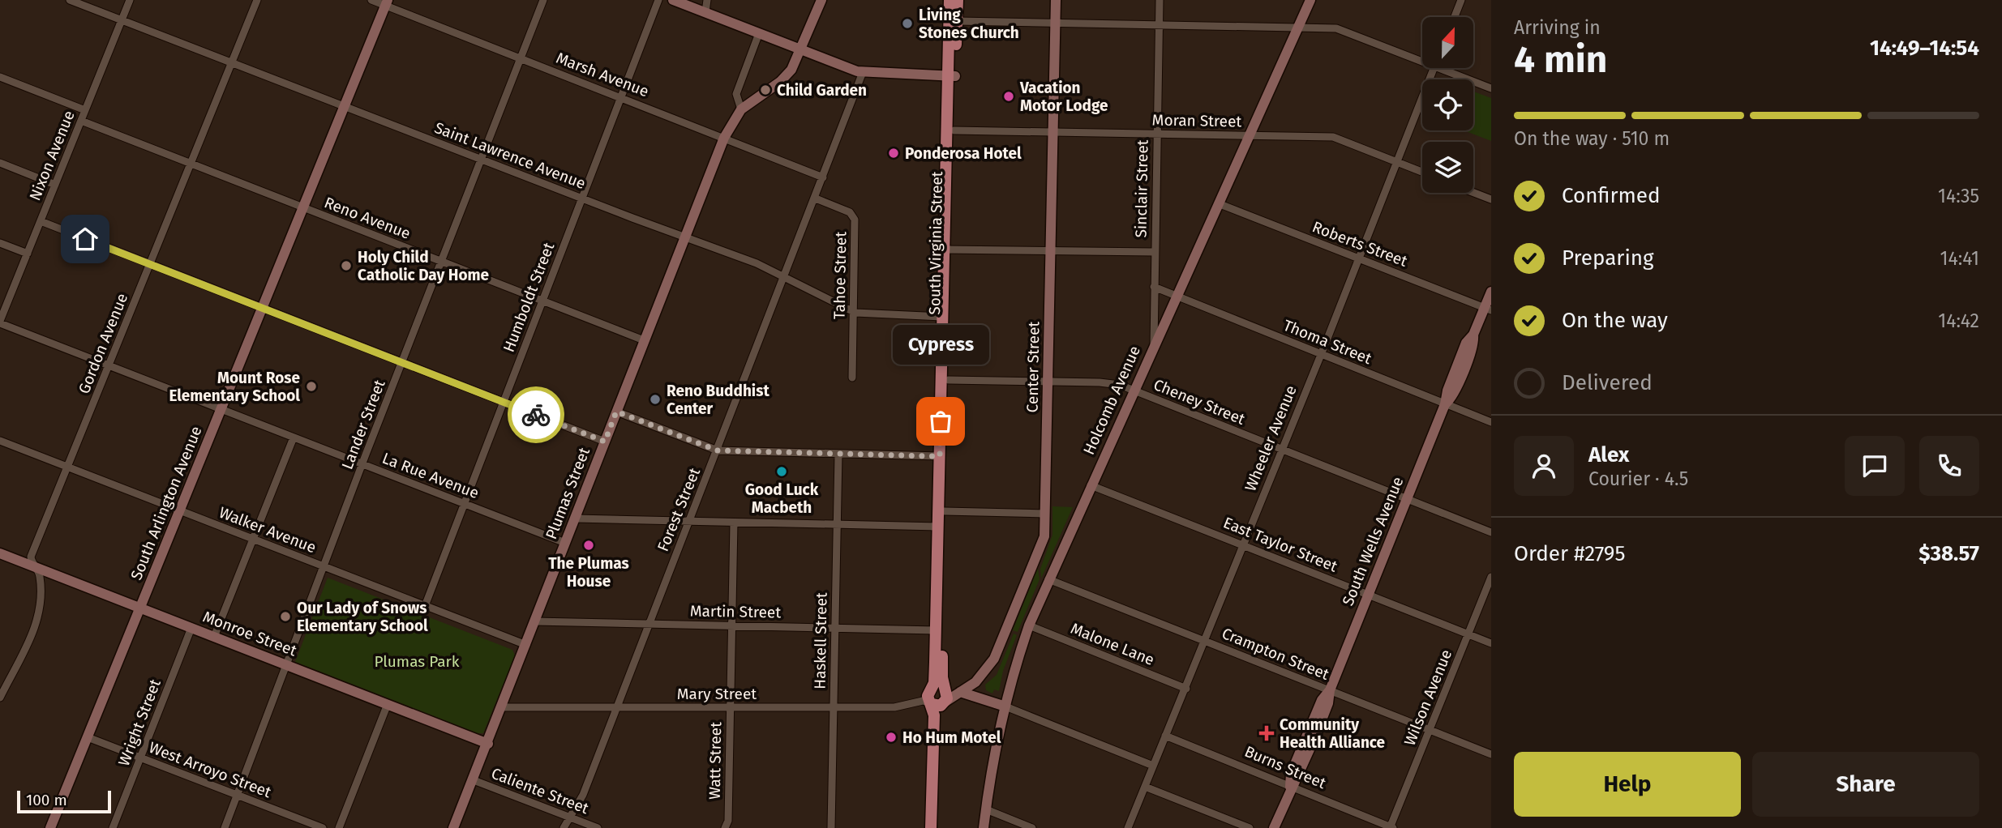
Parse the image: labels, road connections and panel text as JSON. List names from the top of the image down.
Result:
{
  "streets": {
    "main road": ["South Virginia Street"],
    "street": [
      "Marsh Avenue",
      "Moran Street",
      "Nixon Avenue",
      "Saint Lawrence Avenue",
      "Sinclair Street",
      "Reno Avenue",
      "Roberts Street",
      "Tahoe Street",
      "Humboldt Street",
      "Thoma Street",
      "Gordon Avenue",
      "Center Street",
      "Holcomb Avenue",
      "Cheney Street",
      "Lander Street",
      "Wheeler Avenue",
      "La Rue Avenue",
      "Plumas Street",
      "South Arlington Avenue",
      "Forest Street",
      "Walker Avenue",
      "South Wells Avenue",
      "East Taylor Street",
      "Martin Street",
      "Monroe Street",
      "Haskell Street",
      "Malone Lane",
      "Crampton Street",
      "Mary Street",
      "Wilson Avenue",
      "Wright Street",
      "Watt Street",
      "Burns Street",
      "West Arroyo Street",
      "Caliente Street"
    ]
  },
  "crossings": [
    ["Marsh Avenue", "Humboldt Street"],
    ["Marsh Avenue", "Lander Street"],
    ["Marsh Avenue", "Plumas Street"],
    ["Marsh Avenue", "South Arlington Avenue"],
    ["Marsh Avenue", "Forest Street"],
    ["Moran Street", "Sinclair Street"],
    ["Moran Street", "South Virginia Street"],
    ["Moran Street", "Center Street"],
    ["Moran Street", "Holcomb Avenue"],
    ["Moran Street", "Wheeler Avenue"],
    ["Nixon Avenue", "Saint Lawrence Avenue"],
    ["Nixon Avenue", "Reno Avenue"],
    ["Nixon Avenue", "La Rue Avenue"],
    ["Saint Lawrence Avenue", "South Virginia Street"],
    ["Saint Lawrence Avenue", "Tahoe Street"],
    ["Saint Lawrence Avenue", "Humboldt Street"],
    ["Saint Lawrence Avenue", "Gordon Avenue"],
    ["Saint Lawrence Avenue", "Lander Street"],
    ["Saint Lawrence Avenue", "Plumas Street"],
    ["Saint Lawrence Avenue", "South Arlington Avenue"],
    ["Saint Lawrence Avenue", "Forest Street"],
    ["Sinclair Street", "Thoma Street"],
    ["Sinclair Street", "Holcomb Avenue"],
    ["Reno Avenue", "Humboldt Street"],
    ["Reno Avenue", "Gordon Avenue"],
    ["Reno Avenue", "Lander Street"],
    ["Reno Avenue", "Plumas Street"],
    ["Reno Avenue", "South Arlington Avenue"],
    ["South Virginia Street", "Center Street"],
    ["South Virginia Street", "Cheney Street"],
    ["South Virginia Street", "Martin Street"],
    ["South Virginia Street", "Mary Street"],
    ["Roberts Street", "Holcomb Avenue"],
    ["Roberts Street", "Wheeler Avenue"],
    ["Roberts Street", "South Wells Avenue"],
    ["Tahoe Street", "Forest Street"],
    ["Humboldt Street", "La Rue Avenue"],
    ["Humboldt Street", "Walker Avenue"],
    ["Thoma Street", "Holcomb Avenue"],
    ["Thoma Street", "Wheeler Avenue"],
    ["Thoma Street", "South Wells Avenue"],
    ["Gordon Avenue", "La Rue Avenue"],
    ["Gordon Avenue", "Walker Avenue"],
    ["Gordon Avenue", "Monroe Street"],
    ["Center Street", "Cheney Street"],
    ["Center Street", "Mary Street"],
    ["Holcomb Avenue", "Cheney Street"],
    ["Holcomb Avenue", "East Taylor Street"],
    ["Holcomb Avenue", "Malone Lane"],
    ["Holcomb Avenue", "Crampton Street"],
    ["Cheney Street", "Wheeler Avenue"],
    ["Cheney Street", "South Wells Avenue"],
    ["Lander Street", "La Rue Avenue"],
    ["Lander Street", "Walker Avenue"],
    ["Lander Street", "Monroe Street"],
    ["Lander Street", "West Arroyo Street"],
    ["Wheeler Avenue", "East Taylor Street"],
    ["Wheeler Avenue", "Malone Lane"],
    ["Wheeler Avenue", "Crampton Street"],
    ["Wheeler Avenue", "Burns Street"],
    ["La Rue Avenue", "Plumas Street"],
    ["La Rue Avenue", "South Arlington Avenue"],
    ["Plumas Street", "Walker Avenue"],
    ["Plumas Street", "Martin Street"],
    ["Plumas Street", "Monroe Street"],
    ["Plumas Street", "Mary Street"],
    ["Plumas Street", "Caliente Street"],
    ["South Arlington Avenue", "Walker Avenue"],
    ["South Arlington Avenue", "Monroe Street"],
    ["South Arlington Avenue", "West Arroyo Street"],
    ["Forest Street", "Martin Street"],
    ["Forest Street", "Mary Street"],
    ["Forest Street", "Caliente Street"],
    ["South Wells Avenue", "East Taylor Street"],
    ["South Wells Avenue", "Crampton Street"],
    ["South Wells Avenue", "Burns Street"],
    ["East Taylor Street", "Wilson Avenue"],
    ["Martin Street", "Haskell Street"],
    ["Martin Street", "Watt Street"],
    ["Monroe Street", "Wright Street"],
    ["Haskell Street", "Mary Street"],
    ["Crampton Street", "Wilson Avenue"],
    ["Mary Street", "Watt Street"],
    ["Wilson Avenue", "Burns Street"],
    ["Wright Street", "West Arroyo Street"]
  ],
  "parks": ["Plumas Park"],
  "places": {
    "other": [
      "Living Stones Church",
      "Child Garden",
      "Vacation Motor Lodge",
      "Ponderosa Hotel",
      "Holy Child Catholic Day Home",
      "Mount Rose Elementary School",
      "Reno Buddhist Center",
      "Cypress",
      "Good Luck Macbeth",
      "The Plumas House",
      "Our Lady of Snows Elementary School",
      "Ho Hum Motel"
    ],
    "health": ["Community Health Alliance"]
  },
  "scale_bar": "100 m",
  "north": "top",
  "page": {
    "heading": ["4 min", "Arriving in", "14:49–14:54"],
    "panel": [
      "Alex",
      "Courier · 4.5",
      "Order #2795",
      "$38.57"
    ],
    "bar": "On the way · 510 m",
    "list": [
      ["Confirmed", "14:35"],
      ["Preparing", "14:41"],
      ["On the way", "14:42"],
      "Delivered"
    ],
    "bubble": "Cypress",
    "buttons": ["Help", "Share"],
    "scale": "100 m"
  }
}
